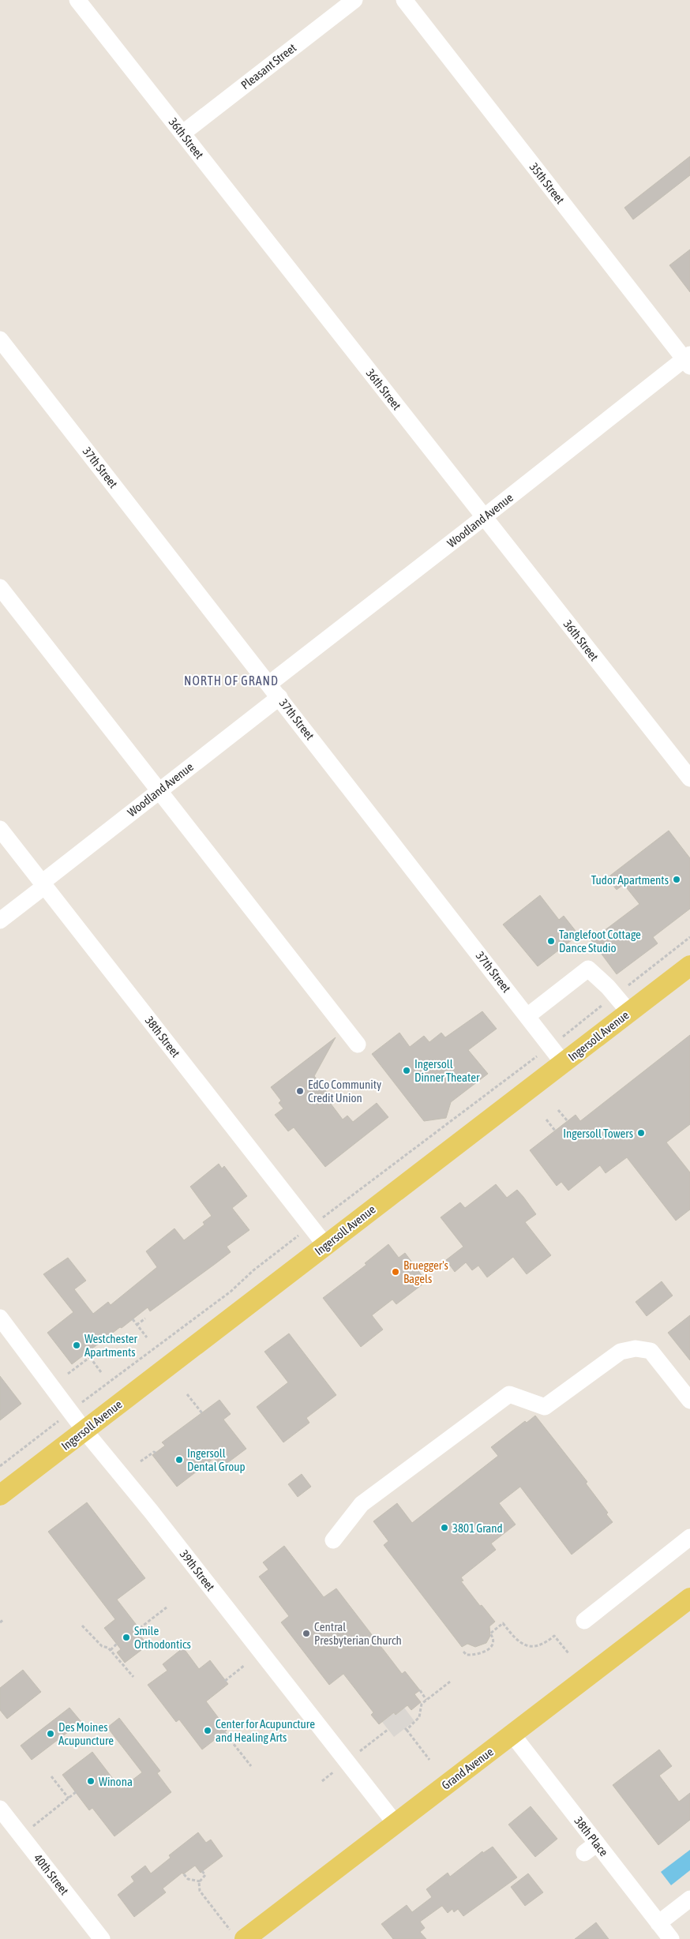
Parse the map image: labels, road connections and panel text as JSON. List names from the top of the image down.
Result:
{
  "streets": {
    "main road": ["Ingersoll Avenue", "Grand Avenue"],
    "street": [
      "Pleasant Street",
      "36th Street",
      "35th Street",
      "37th Street",
      "Woodland Avenue",
      "38th Street",
      "39th Street",
      "38th Place",
      "40th Street"
    ]
  },
  "crossings": [
    ["Pleasant Street", "36th Street"],
    ["36th Street", "Woodland Avenue"],
    ["35th Street", "Woodland Avenue"],
    ["37th Street", "Woodland Avenue"],
    ["37th Street", "Ingersoll Avenue"],
    ["Woodland Avenue", "38th Street"],
    ["Ingersoll Avenue", "38th Street"],
    ["Ingersoll Avenue", "39th Street"],
    ["39th Street", "Grand Avenue"],
    ["Grand Avenue", "38th Place"]
  ],
  "districts": ["NORTH OF GRAND"],
  "places": [
    "Tudor Apartments",
    "Tanglefoot Cottage Dance Studio",
    "Ingersoll Dinner Theater",
    "EdCo Community Credit Union",
    "Ingersoll Towers",
    "Bruegger's Bagels",
    "Westchester Apartments",
    "Ingersoll Dental Group",
    "3801 Grand",
    "Central Presbyterian Church",
    "Smile Orthodontics",
    "Center for Acupuncture and Healing Arts",
    "Des Moines Acupuncture",
    "Winona"
  ]
}
